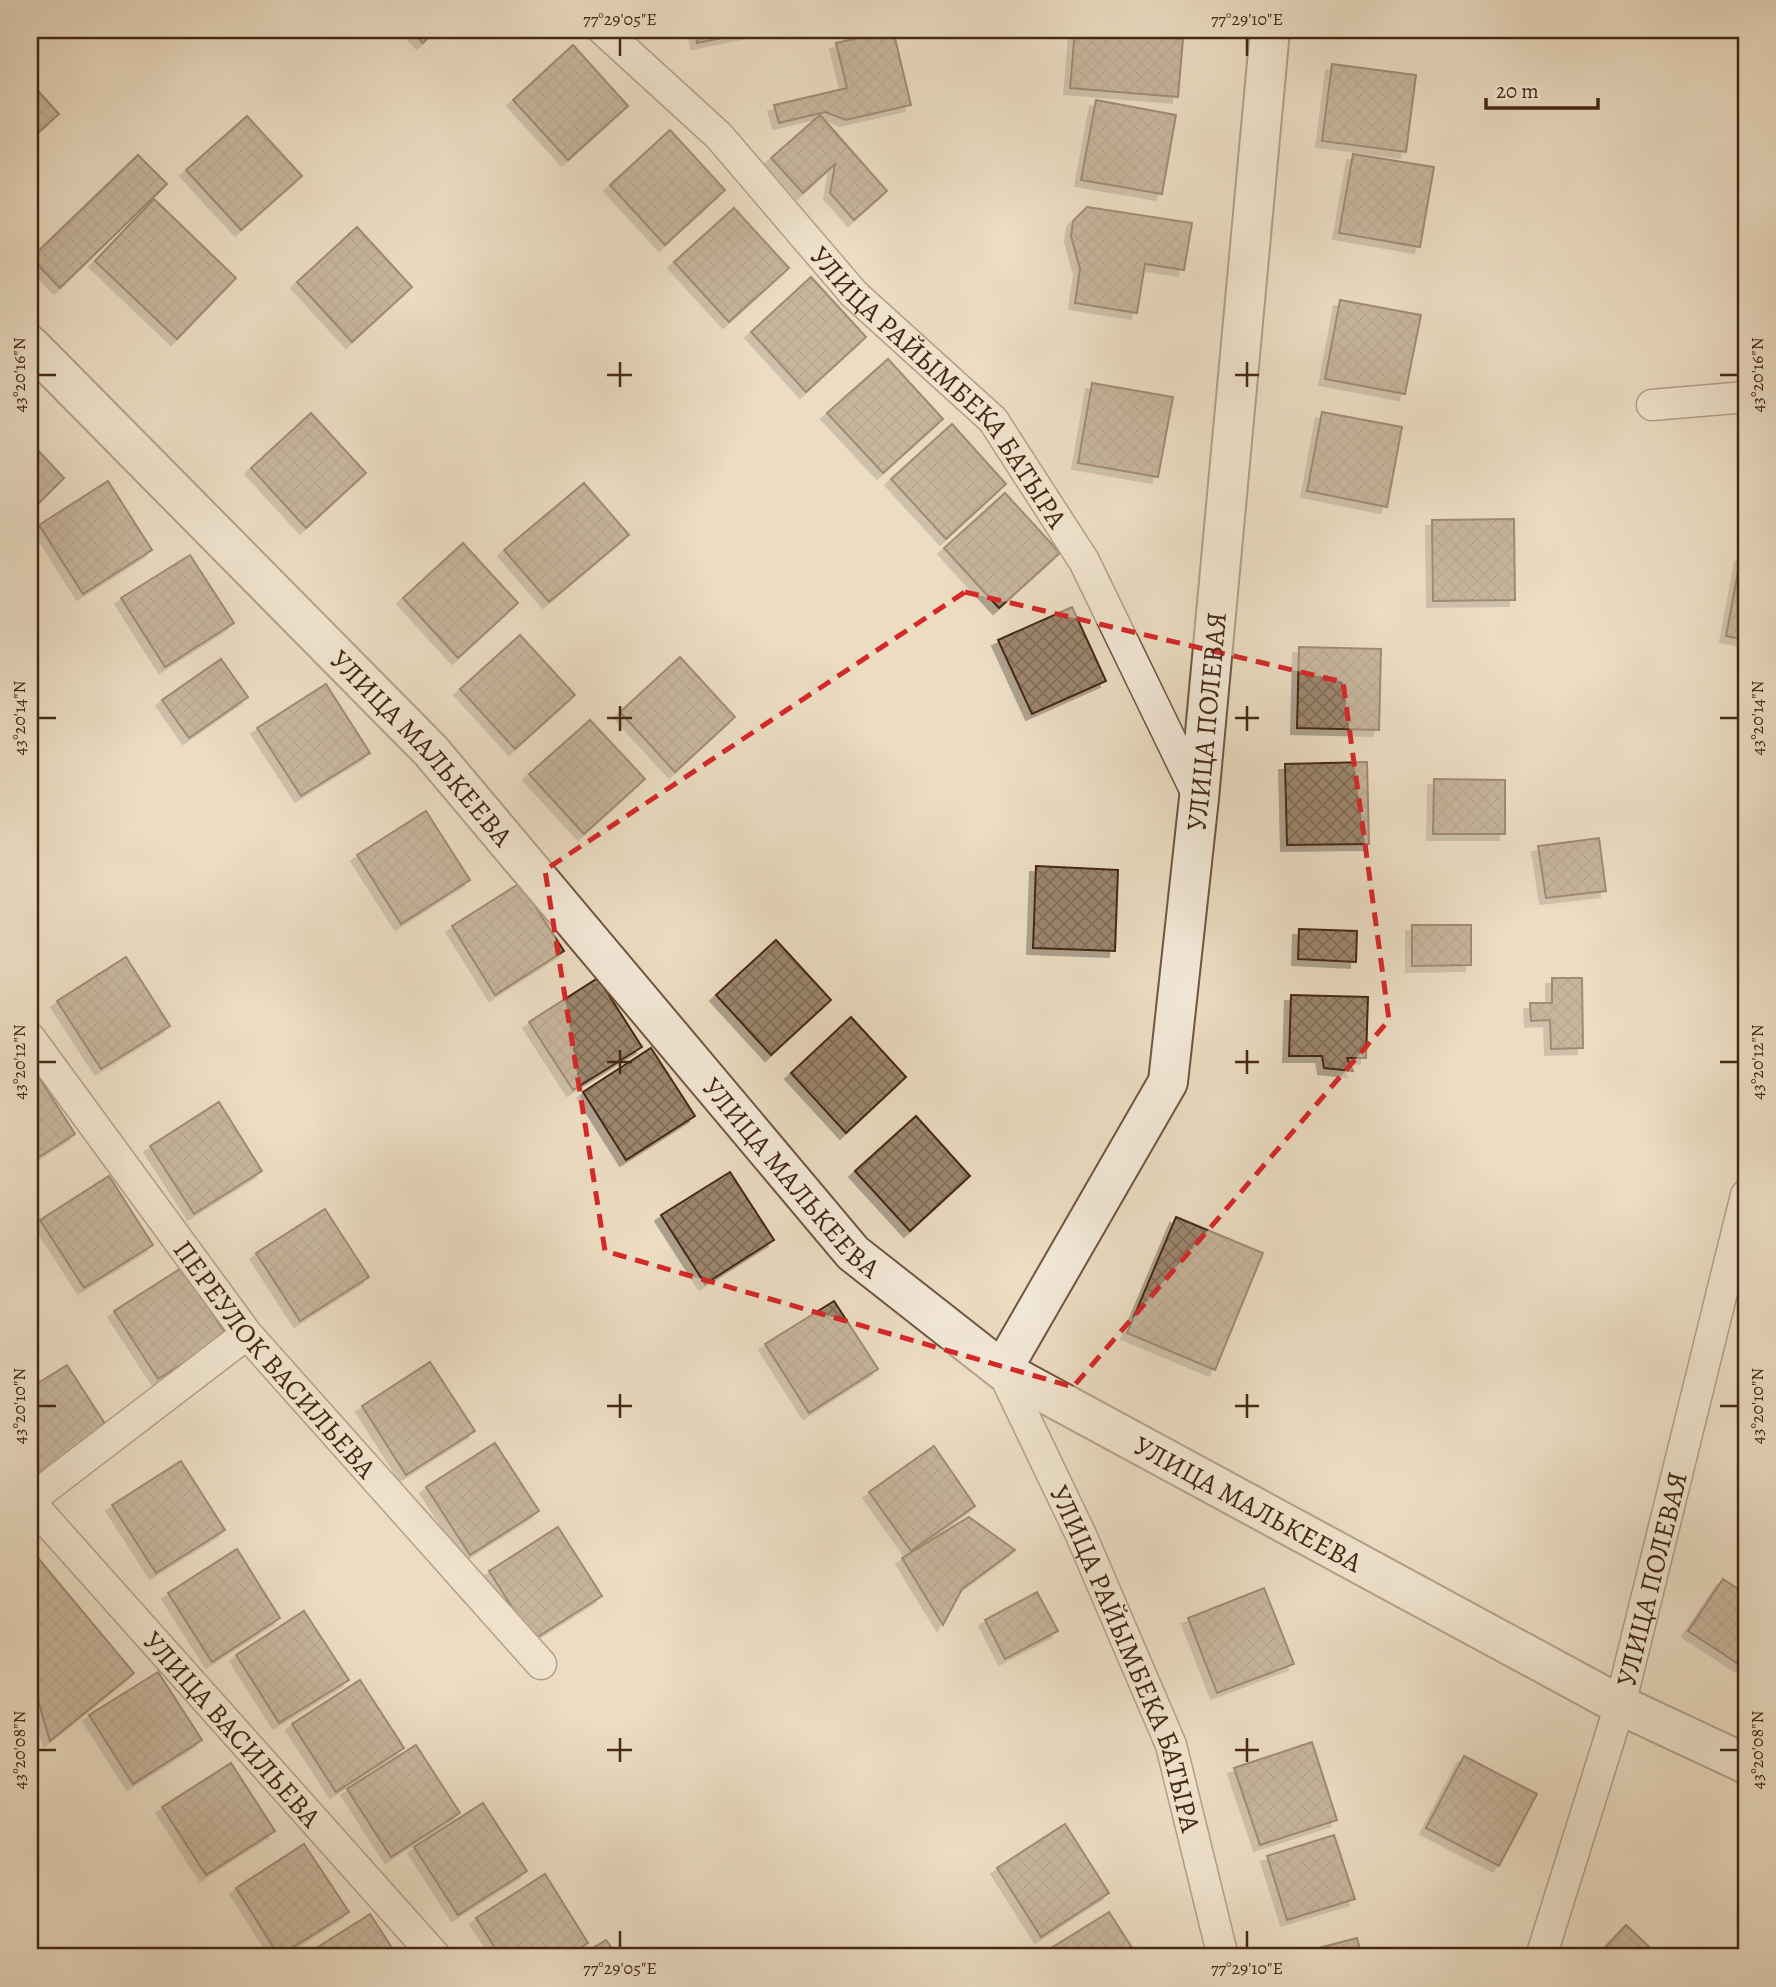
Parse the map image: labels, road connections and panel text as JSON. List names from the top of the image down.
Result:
{
  "streets": {
    "street": [
      "УЛИЦА РАЙЫМБЕКА БАТЫРА",
      "УЛИЦА ПОЛЕВАЯ",
      "УЛИЦА МАЛЬКЕЕВА",
      "ПЕРЕУЛОК ВАСИЛЬЕВА",
      "УЛИЦА ВАСИЛЬЕВА"
    ]
  },
  "crossings": [
    ["УЛИЦА РАЙЫМБЕКА БАТЫРА", "УЛИЦА ПОЛЕВАЯ"],
    ["УЛИЦА РАЙЫМБЕКА БАТЫРА", "УЛИЦА МАЛЬКЕЕВА"],
    ["УЛИЦА ПОЛЕВАЯ", "УЛИЦА МАЛЬКЕЕВА"]
  ],
  "scale_bar": "20 m",
  "coordinates": [
    "77°29'05\"E",
    "77°29'10\"E",
    "43°20'16\"N",
    "43°20'14\"N",
    "43°20'12\"N",
    "43°20'10\"N",
    "43°20'08\"N"
  ]
}
